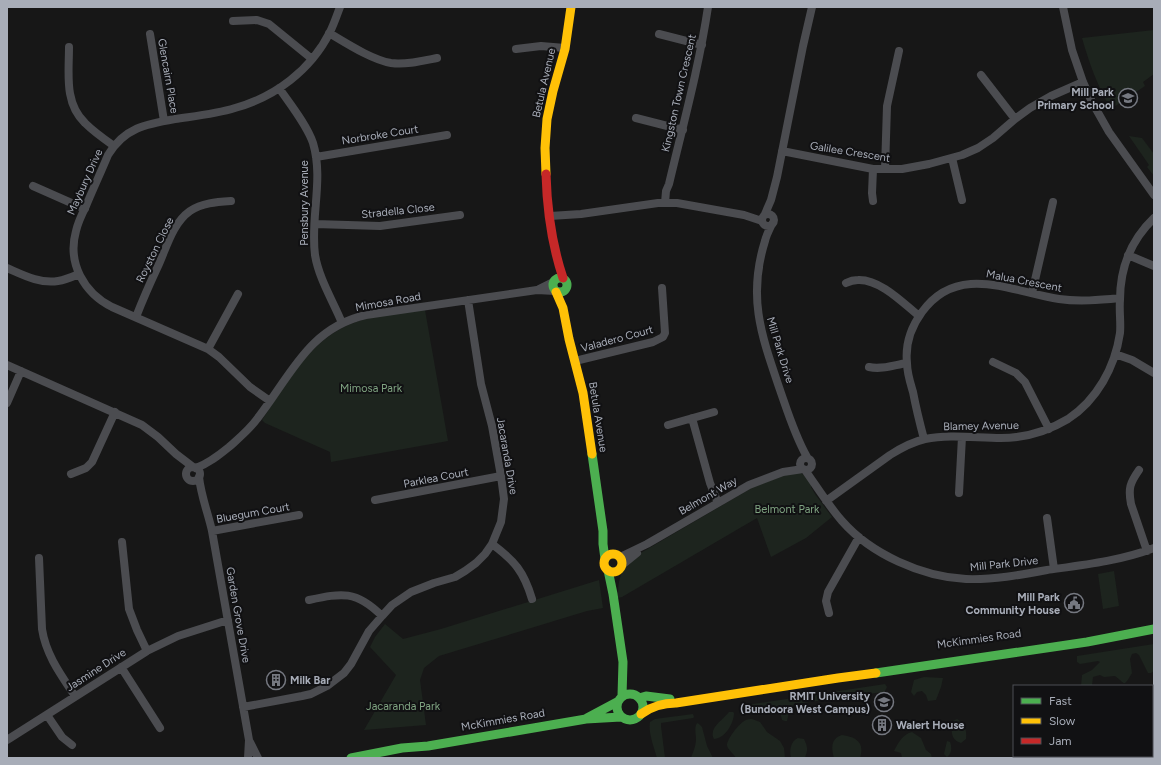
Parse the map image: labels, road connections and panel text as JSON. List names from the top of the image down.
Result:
{
  "streets": {
    "main road": ["Betula Avenue", "McKimmies Road"],
    "street": [
      "Glencairn Place",
      "Kingston Town Crescent",
      "Norbroke Court",
      "Galilee Crescent",
      "Maybury Drive",
      "Pensbury Avenue",
      "Stradella Close",
      "Royston Close",
      "Malua Crescent",
      "Mimosa Road",
      "Valadero Court",
      "Mill Park Drive",
      "Blamey Avenue",
      "Jacaranda Drive",
      "Parklea Court",
      "Belmont Way",
      "Bluegum Court",
      "Garden Grove Drive",
      "Jasmine Drive"
    ]
  },
  "crossings": [
    ["Glencairn Place", "Maybury Drive"],
    ["Betula Avenue", "Mimosa Road"],
    ["Betula Avenue", "Valadero Court"],
    ["Betula Avenue", "Belmont Way"],
    ["Betula Avenue", "McKimmies Road"],
    ["Norbroke Court", "Pensbury Avenue"],
    ["Galilee Crescent", "Mill Park Drive"],
    ["Maybury Drive", "Pensbury Avenue"],
    ["Maybury Drive", "Royston Close"],
    ["Maybury Drive", "Mimosa Road"],
    ["Pensbury Avenue", "Stradella Close"],
    ["Pensbury Avenue", "Mimosa Road"],
    ["Malua Crescent", "Blamey Avenue"],
    ["Mimosa Road", "Jacaranda Drive"],
    ["Mimosa Road", "Garden Grove Drive"],
    ["Mill Park Drive", "Blamey Avenue"],
    ["Mill Park Drive", "Belmont Way"],
    ["Jacaranda Drive", "Parklea Court"],
    ["Jacaranda Drive", "Garden Grove Drive"],
    ["Bluegum Court", "Garden Grove Drive"],
    ["Garden Grove Drive", "Jasmine Drive"]
  ],
  "parks": ["Mimosa Park", "Belmont Park", "Jacaranda Park"],
  "places": {
    "school or university": ["Mill Park Primary School", "RMIT University (Bundoora West Campus)"],
    "public building": ["Mill Park Community House"],
    "building": ["Milk Bar", "Walert House"]
  },
  "legend": ["Fast", "Slow", "Jam"]
}
